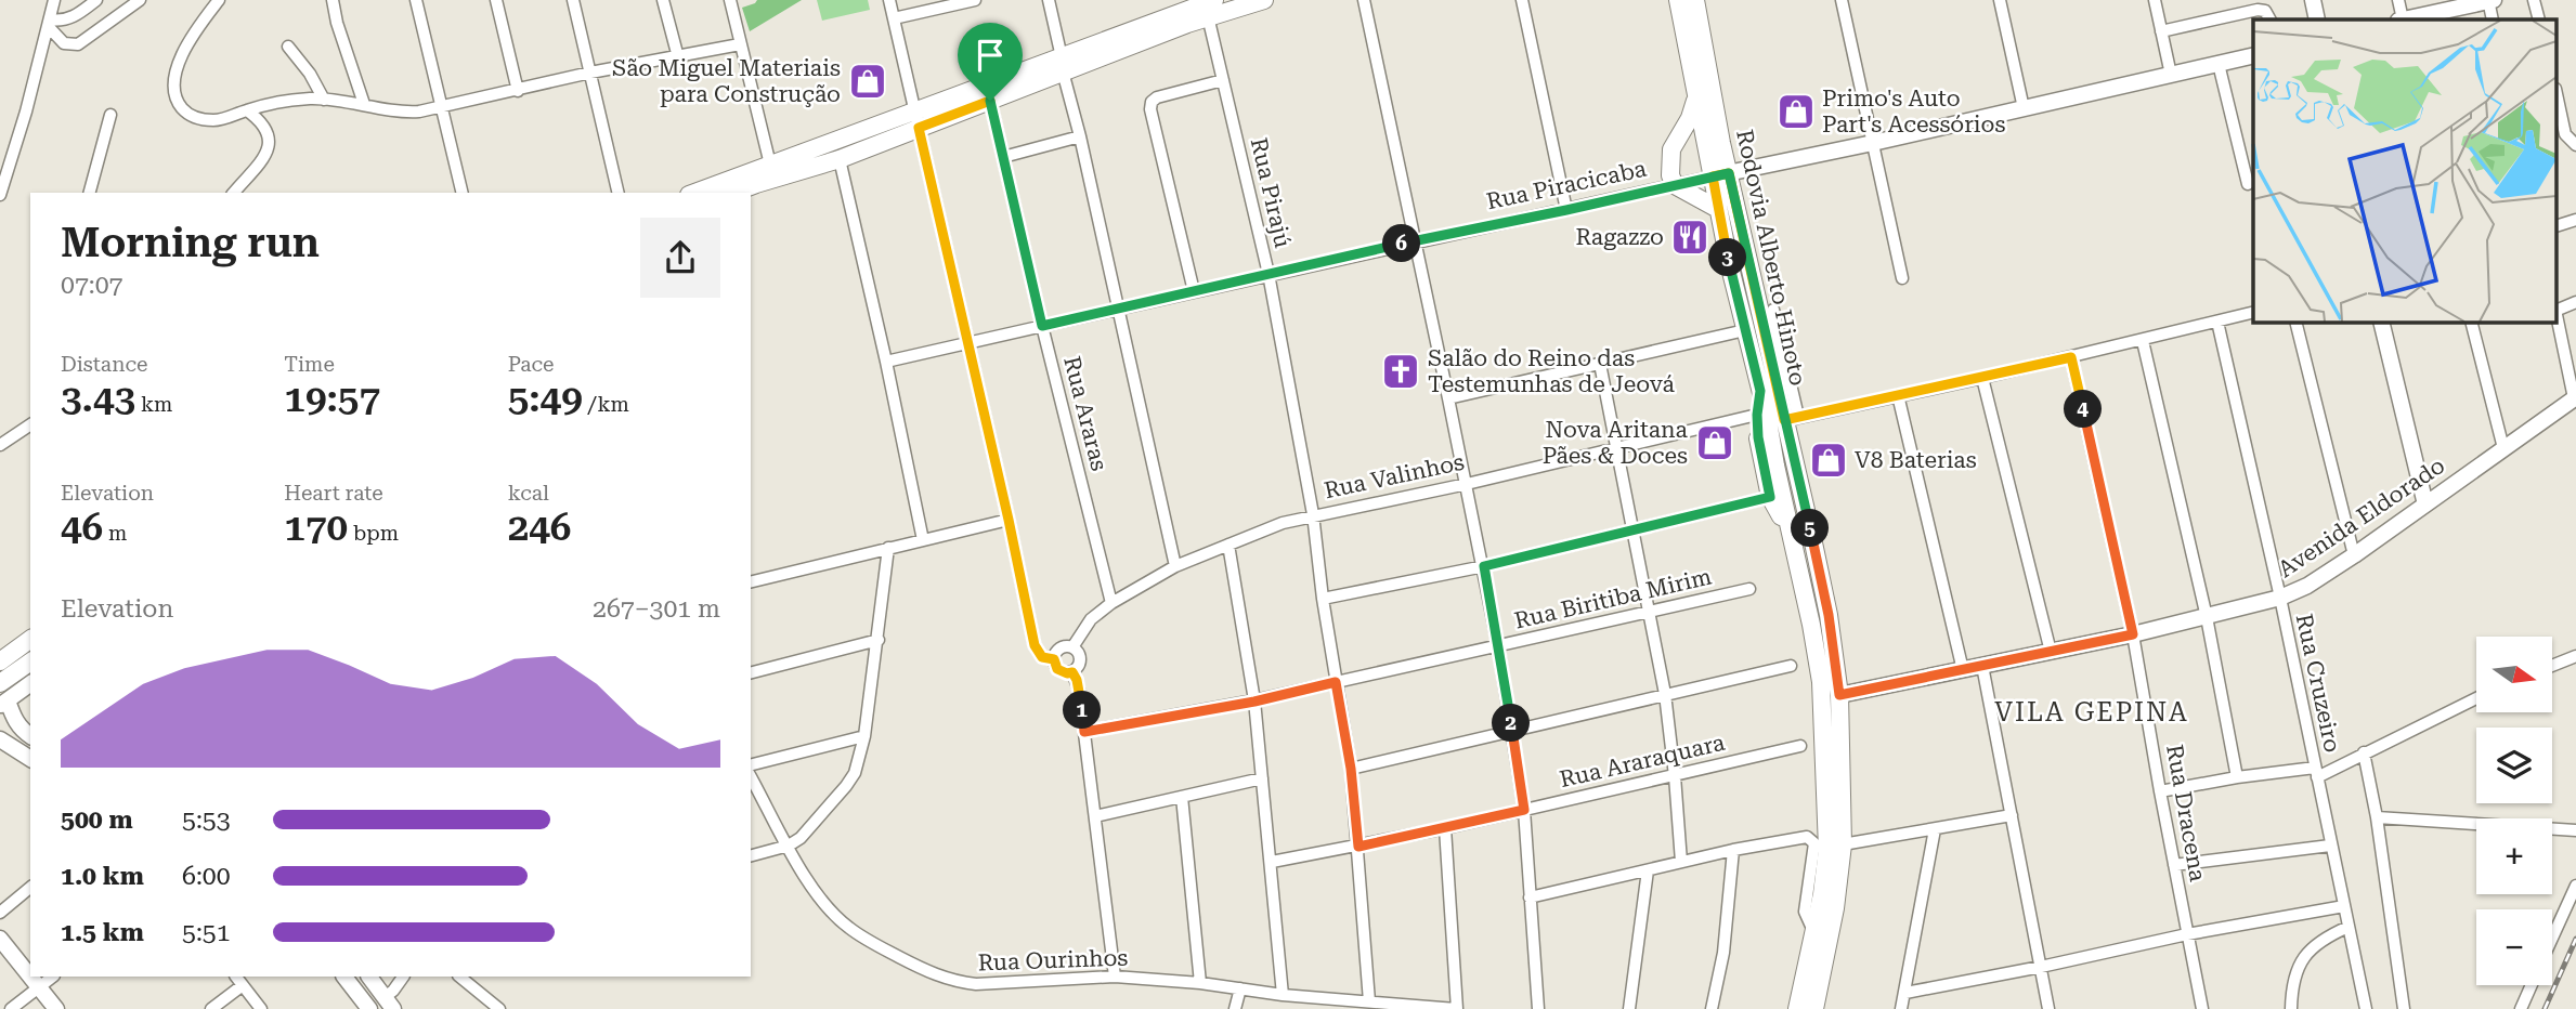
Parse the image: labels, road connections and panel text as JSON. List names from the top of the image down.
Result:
{
  "streets": {
    "main road": ["Rodovia Alberto Hinoto"],
    "street": [
      "Rua Piracicaba",
      "Rua Pirajú",
      "Rua Araras",
      "Rua Valinhos",
      "Avenida Eldorado",
      "Rua Biritiba Mirim",
      "Rua Cruzeiro",
      "Rua Araraquara",
      "Rua Dracena",
      "Rua Ourinhos"
    ]
  },
  "crossings": [
    ["Rua Piracicaba", "Rua Pirajú"],
    ["Rua Piracicaba", "Rodovia Alberto Hinoto"],
    ["Rua Piracicaba", "Rua Araras"],
    ["Rua Pirajú", "Rua Valinhos"],
    ["Rua Pirajú", "Rua Biritiba Mirim"],
    ["Rua Pirajú", "Rua Araraquara"],
    ["Rua Pirajú", "Rua Ourinhos"],
    ["Rodovia Alberto Hinoto", "Avenida Eldorado"],
    ["Rua Araras", "Rua Valinhos"],
    ["Avenida Eldorado", "Rua Cruzeiro"],
    ["Avenida Eldorado", "Rua Dracena"]
  ],
  "districts": ["VILA GEPINA"],
  "places": {
    "shop": [
      "São Miguel Materiais para Construção",
      "Primo's Auto Part's Acessórios",
      "Nova Aritana Pães & Doces",
      "V8 Baterias"
    ],
    "restaurant": ["Ragazzo"],
    "church": ["Salão do Reino das Testemunhas de Jeová"]
  },
  "north": "right",
  "page": {
    "heading": ["Morning run", "07:07"],
    "pins": [
      "6",
      "3",
      "4",
      "5",
      "1",
      "2"
    ],
    "stats": [
      ["Distance", "3.43 km"],
      ["Time", "19:57"],
      ["Pace", "5:49 /km"],
      ["Elevation", "46 m"],
      ["Heart rate", "170 bpm"],
      ["kcal", "246"]
    ],
    "chart": ["Elevation", "267–301 m"],
    "map_buttons": ["+", "−"],
    "list": [
      {
        "name": "500 m",
        "note": "5:53"
      },
      {
        "name": "1.0 km",
        "note": "6:00"
      },
      {
        "name": "1.5 km",
        "note": "5:51"
      }
    ]
  }
}
